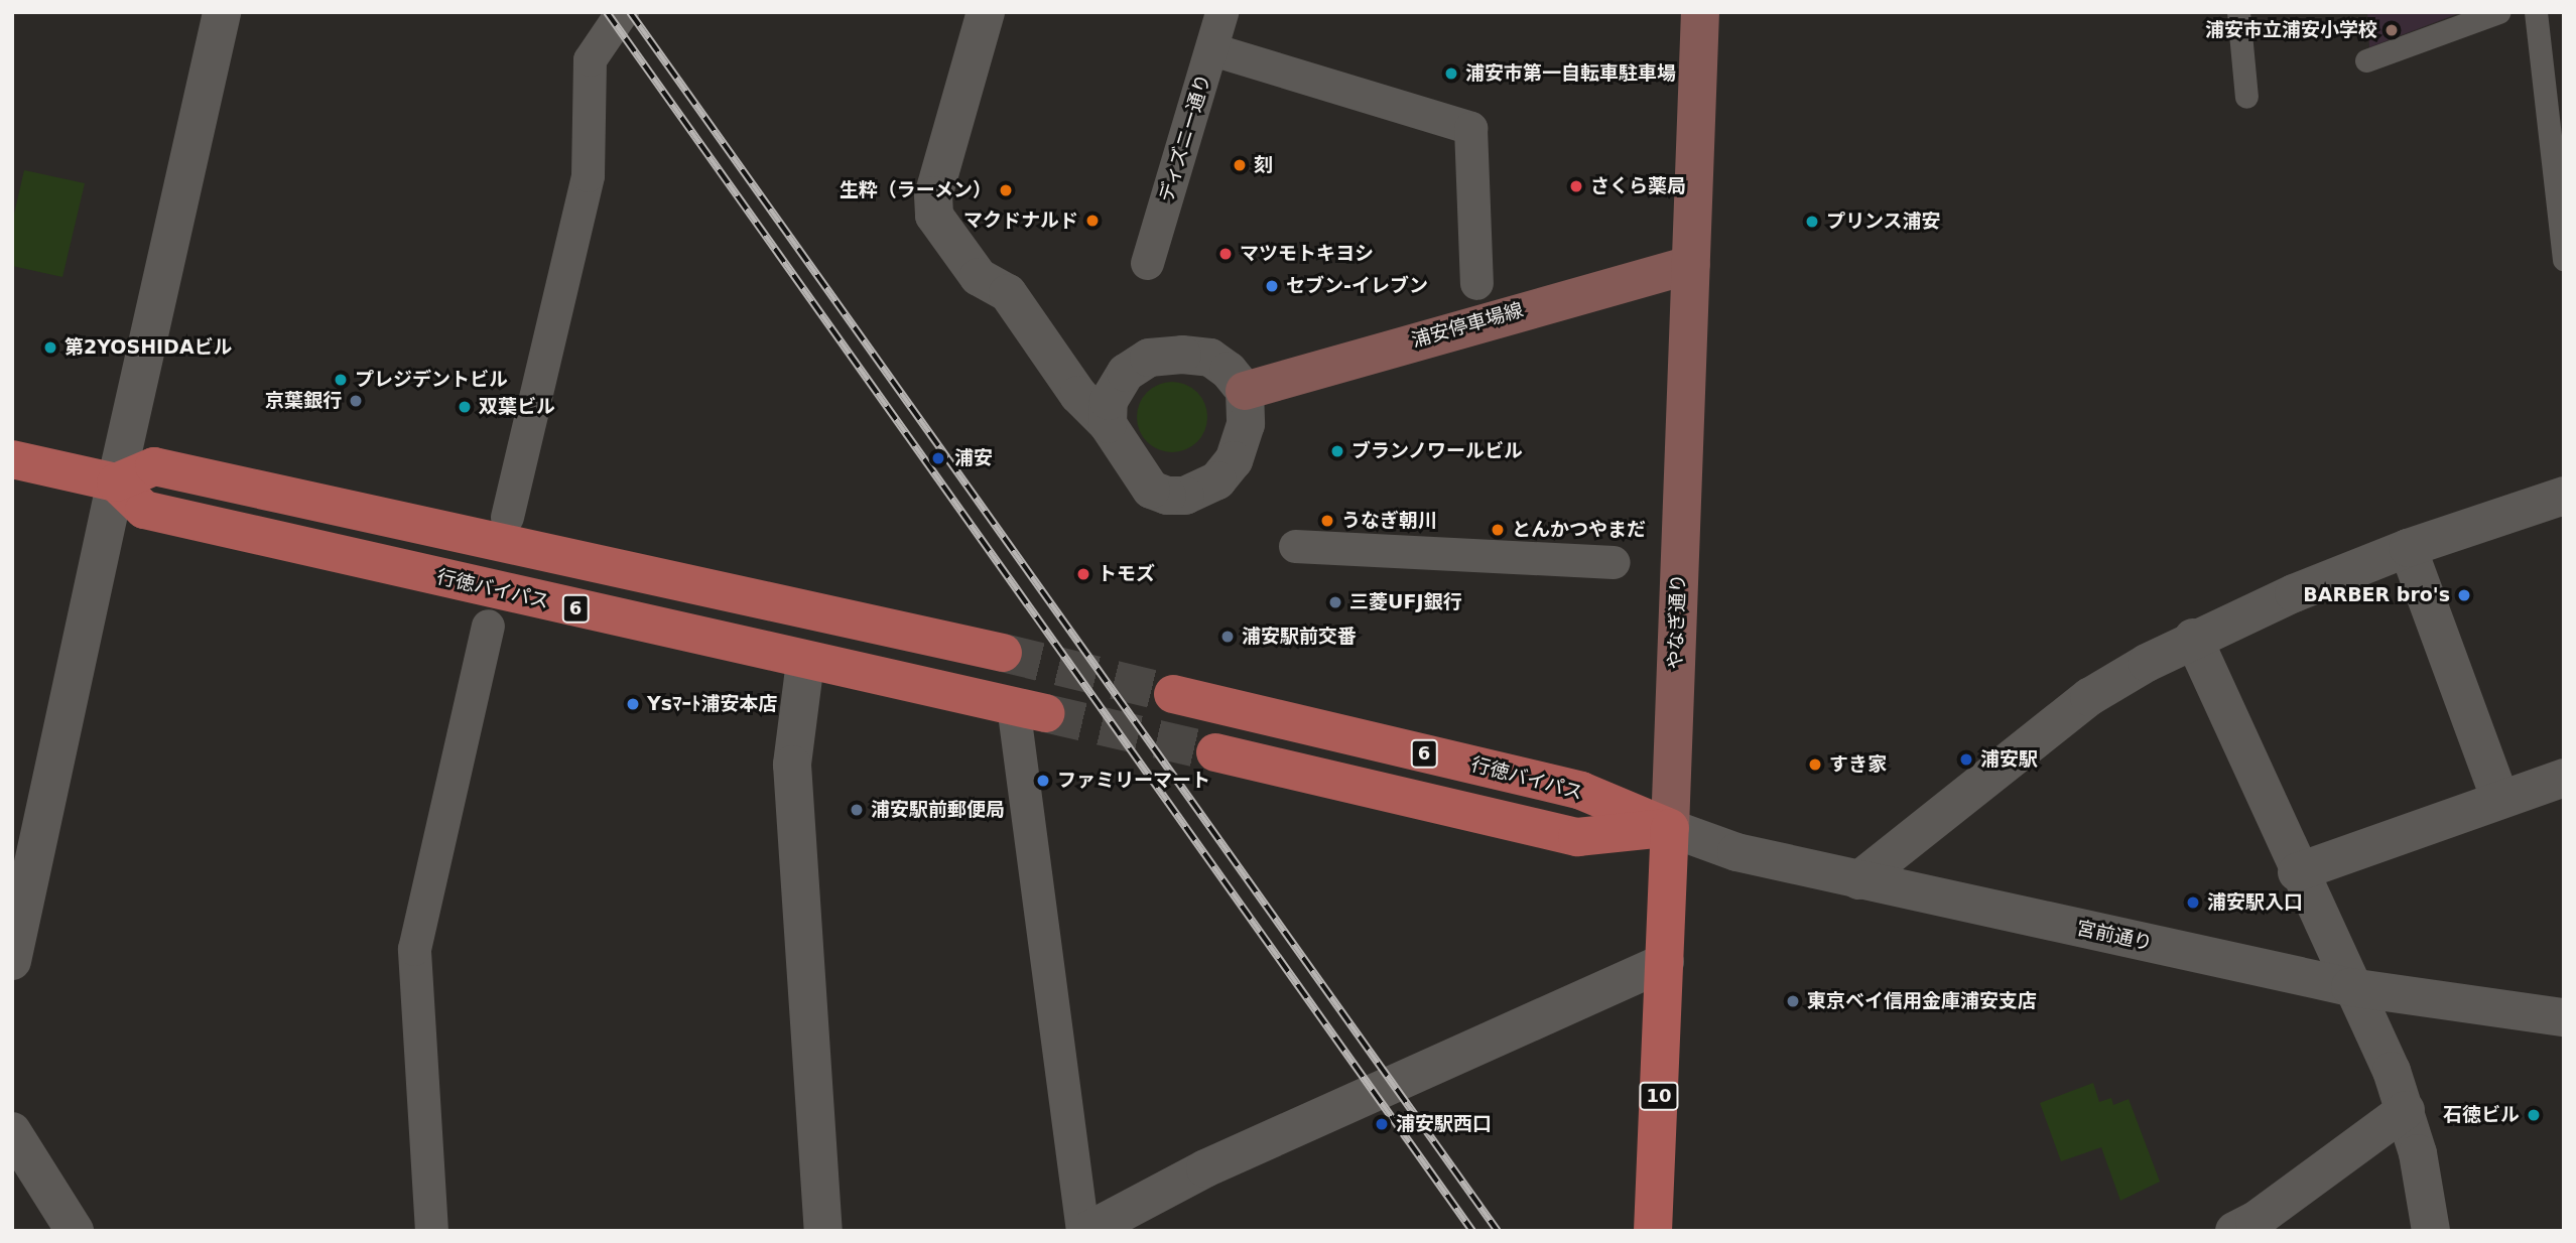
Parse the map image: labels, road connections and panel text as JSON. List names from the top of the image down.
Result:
{
  "streets": {
    "main road": [
      "浦安停車場線",
      "行徳バイパス",
      "6",
      "やなぎ通り",
      "10"
    ],
    "street": ["ディズニー通り", "宮前通り"]
  },
  "crossings": [
    ["浦安停車場線", "やなぎ通り"],
    ["行徳バイパス", "6"],
    ["行徳バイパス", "やなぎ通り"],
    ["行徳バイパス", "宮前通り"],
    ["6", "やなぎ通り"],
    ["6", "宮前通り"],
    ["やなぎ通り", "宮前通り"]
  ],
  "places": [
    "浦安市立浦安小学校",
    "浦安市第一自転車駐車場",
    "刻",
    "さくら薬局",
    "生粋（ラーメン）",
    "マクドナルド",
    "プリンス浦安",
    "マツモトキヨシ",
    "セブン-イレブン",
    "第2YOSHIDAビル",
    "プレジデントビル",
    "京葉銀行",
    "双葉ビル",
    "ブランノワールビル",
    "浦安",
    "うなぎ朝川",
    "とんかつやまだ",
    "トモズ",
    "BARBER bro's",
    "三菱UFJ銀行",
    "浦安駅前交番",
    "Ysﾏｰﾄ浦安本店",
    "浦安駅",
    "すき家",
    "ファミリーマート",
    "浦安駅前郵便局",
    "浦安駅入口",
    "東京ベイ信用金庫浦安支店",
    "石徳ビル",
    "浦安駅西口"
  ]
}
